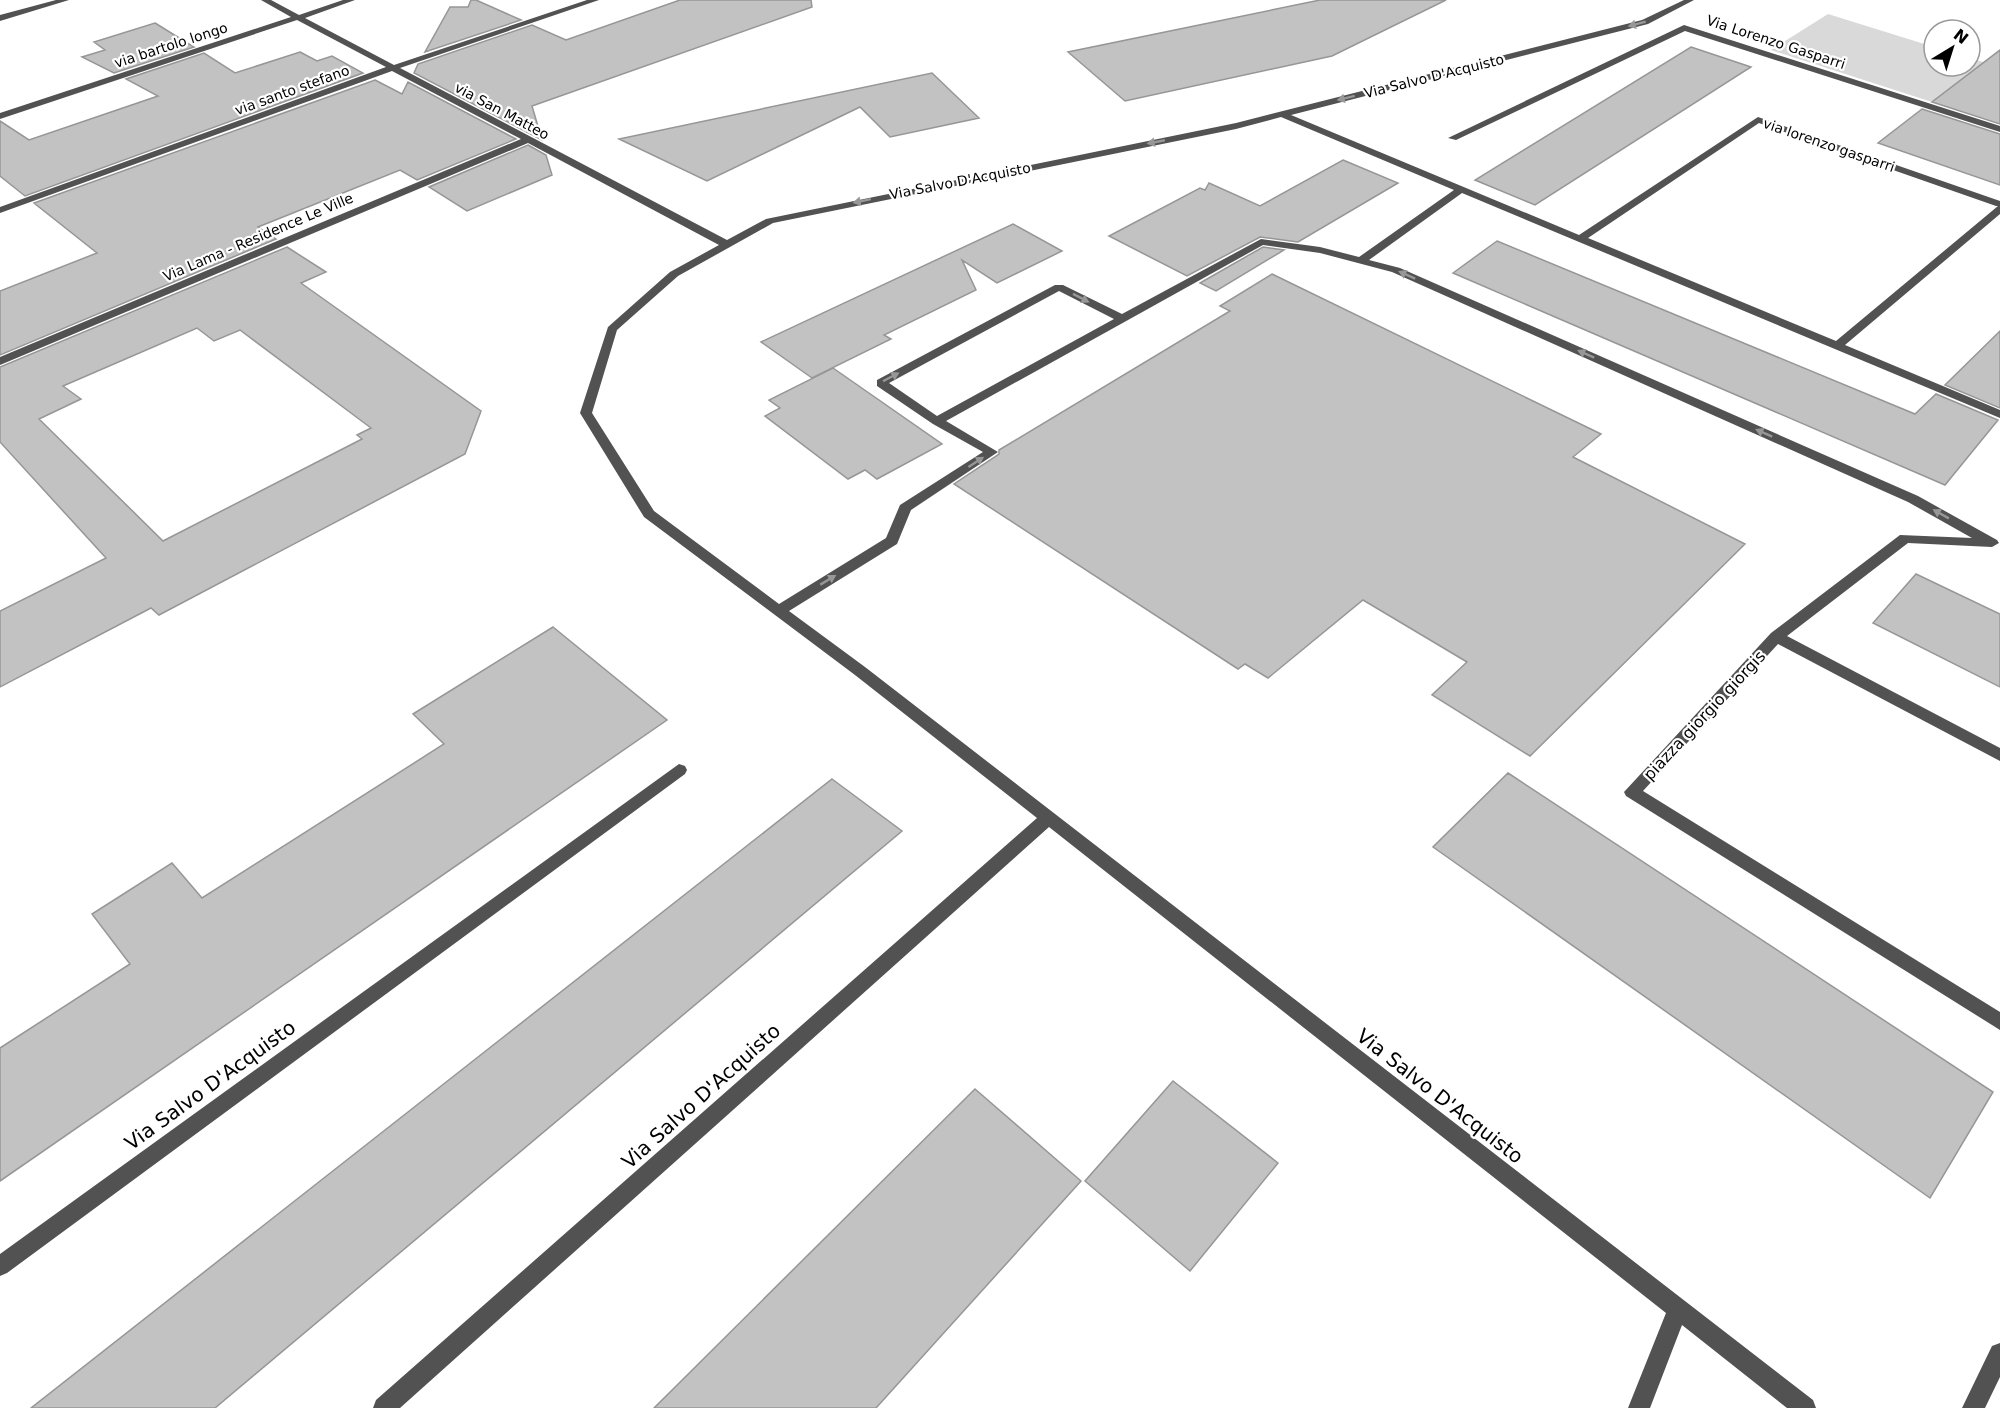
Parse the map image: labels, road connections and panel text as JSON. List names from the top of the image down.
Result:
{
  "streets": {
    "street": [
      "Via Lorenzo Gasparri",
      "via bartolo longo",
      "Via Salvo D'Acquisto",
      "via santo stefano",
      "via San Matteo",
      "via lorenzo gasparri",
      "Via Lama - Residence Le Ville",
      "piazza giorgio giorgis"
    ]
  },
  "crossings": [
    ["via bartolo longo", "via San Matteo"],
    ["Via Salvo D'Acquisto", "via San Matteo"],
    ["via santo stefano", "via San Matteo"],
    ["via San Matteo", "Via Lama - Residence Le Ville"]
  ],
  "north": "top right"
}
